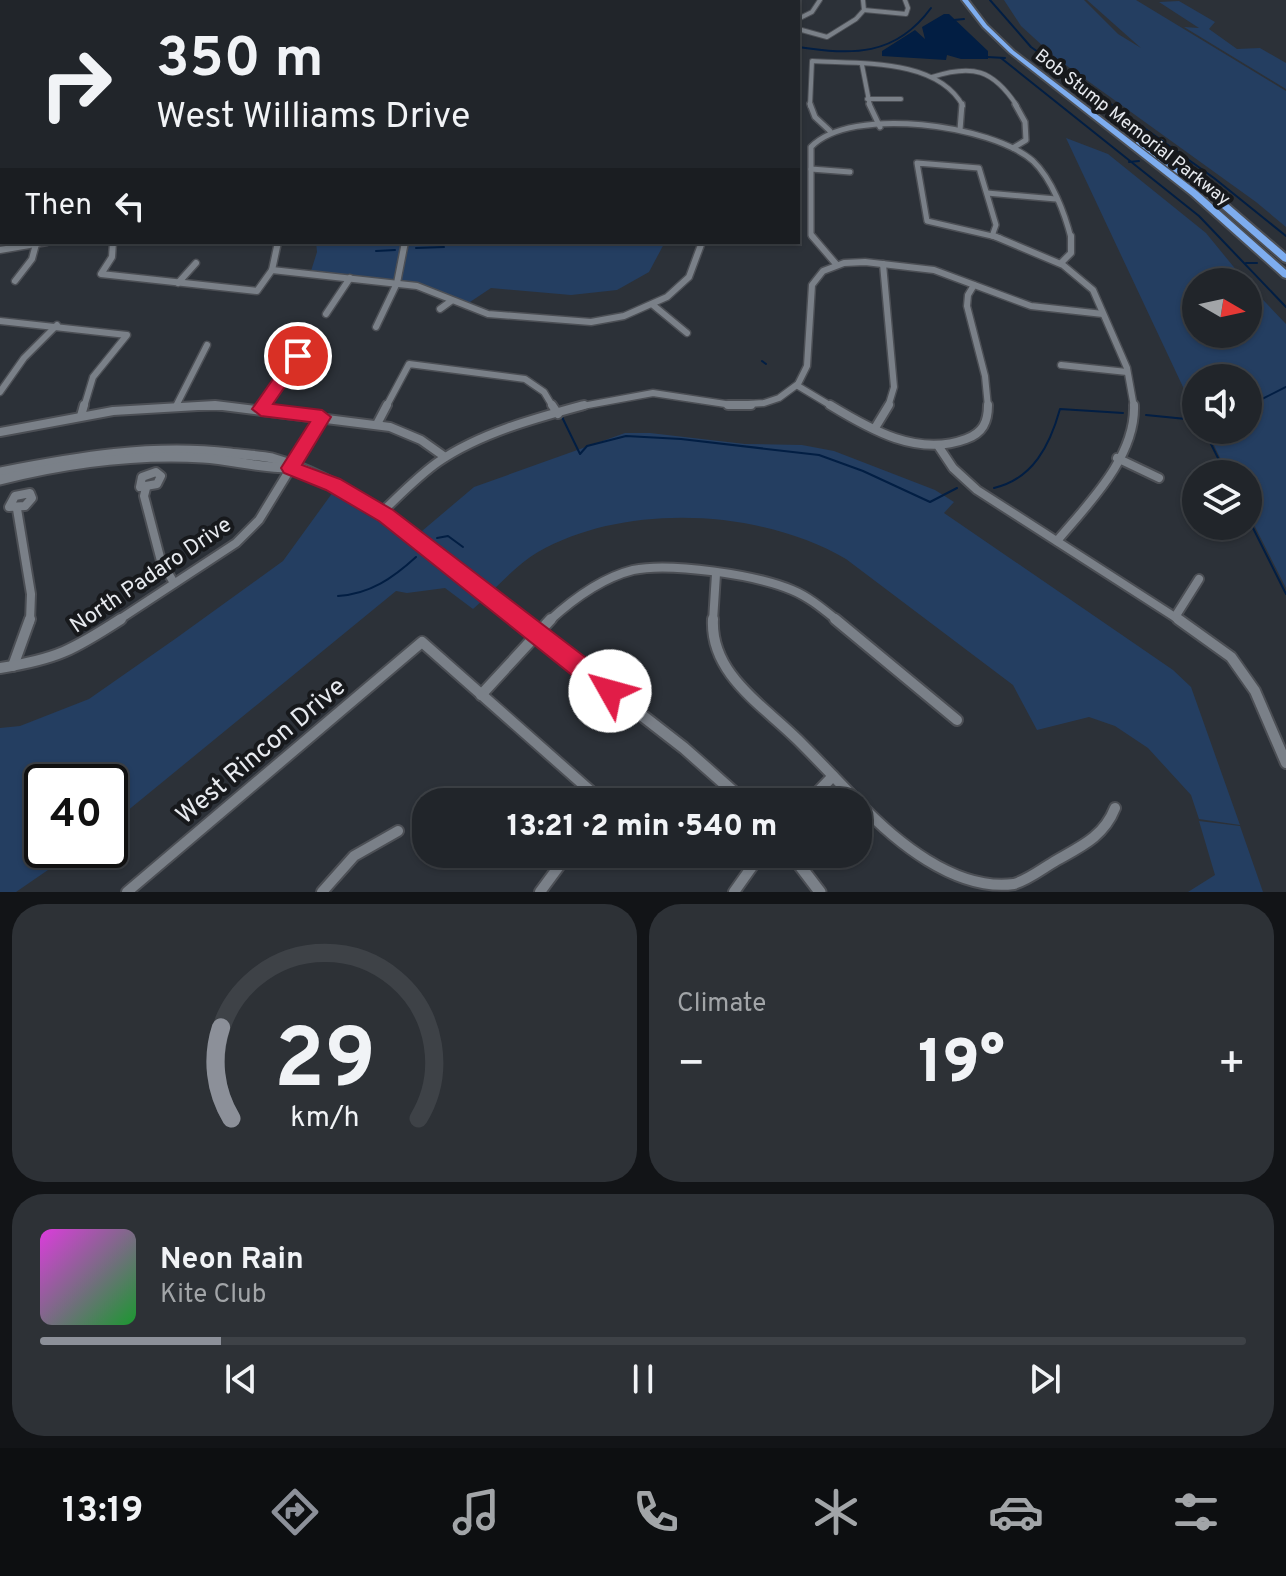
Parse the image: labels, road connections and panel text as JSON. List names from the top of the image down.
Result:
{
  "streets": {
    "highway": ["Bob Stump Memorial Parkway"],
    "street": ["North Padaro Drive", "West Rincon Drive"]
  },
  "north": "right",
  "page": {
    "turn": ["350 m", "West Williams Drive"],
    "then": "Then",
    "limit": "40",
    "trip": "13:21 · 2 min · 540 m",
    "tile": "Climate",
    "heat": ["−", "19°", "+"],
    "song": ["Neon Rain", "Kite Club"],
    "tabs": "13:19",
    "gauge": ["29", "km/h"]
  }
}
